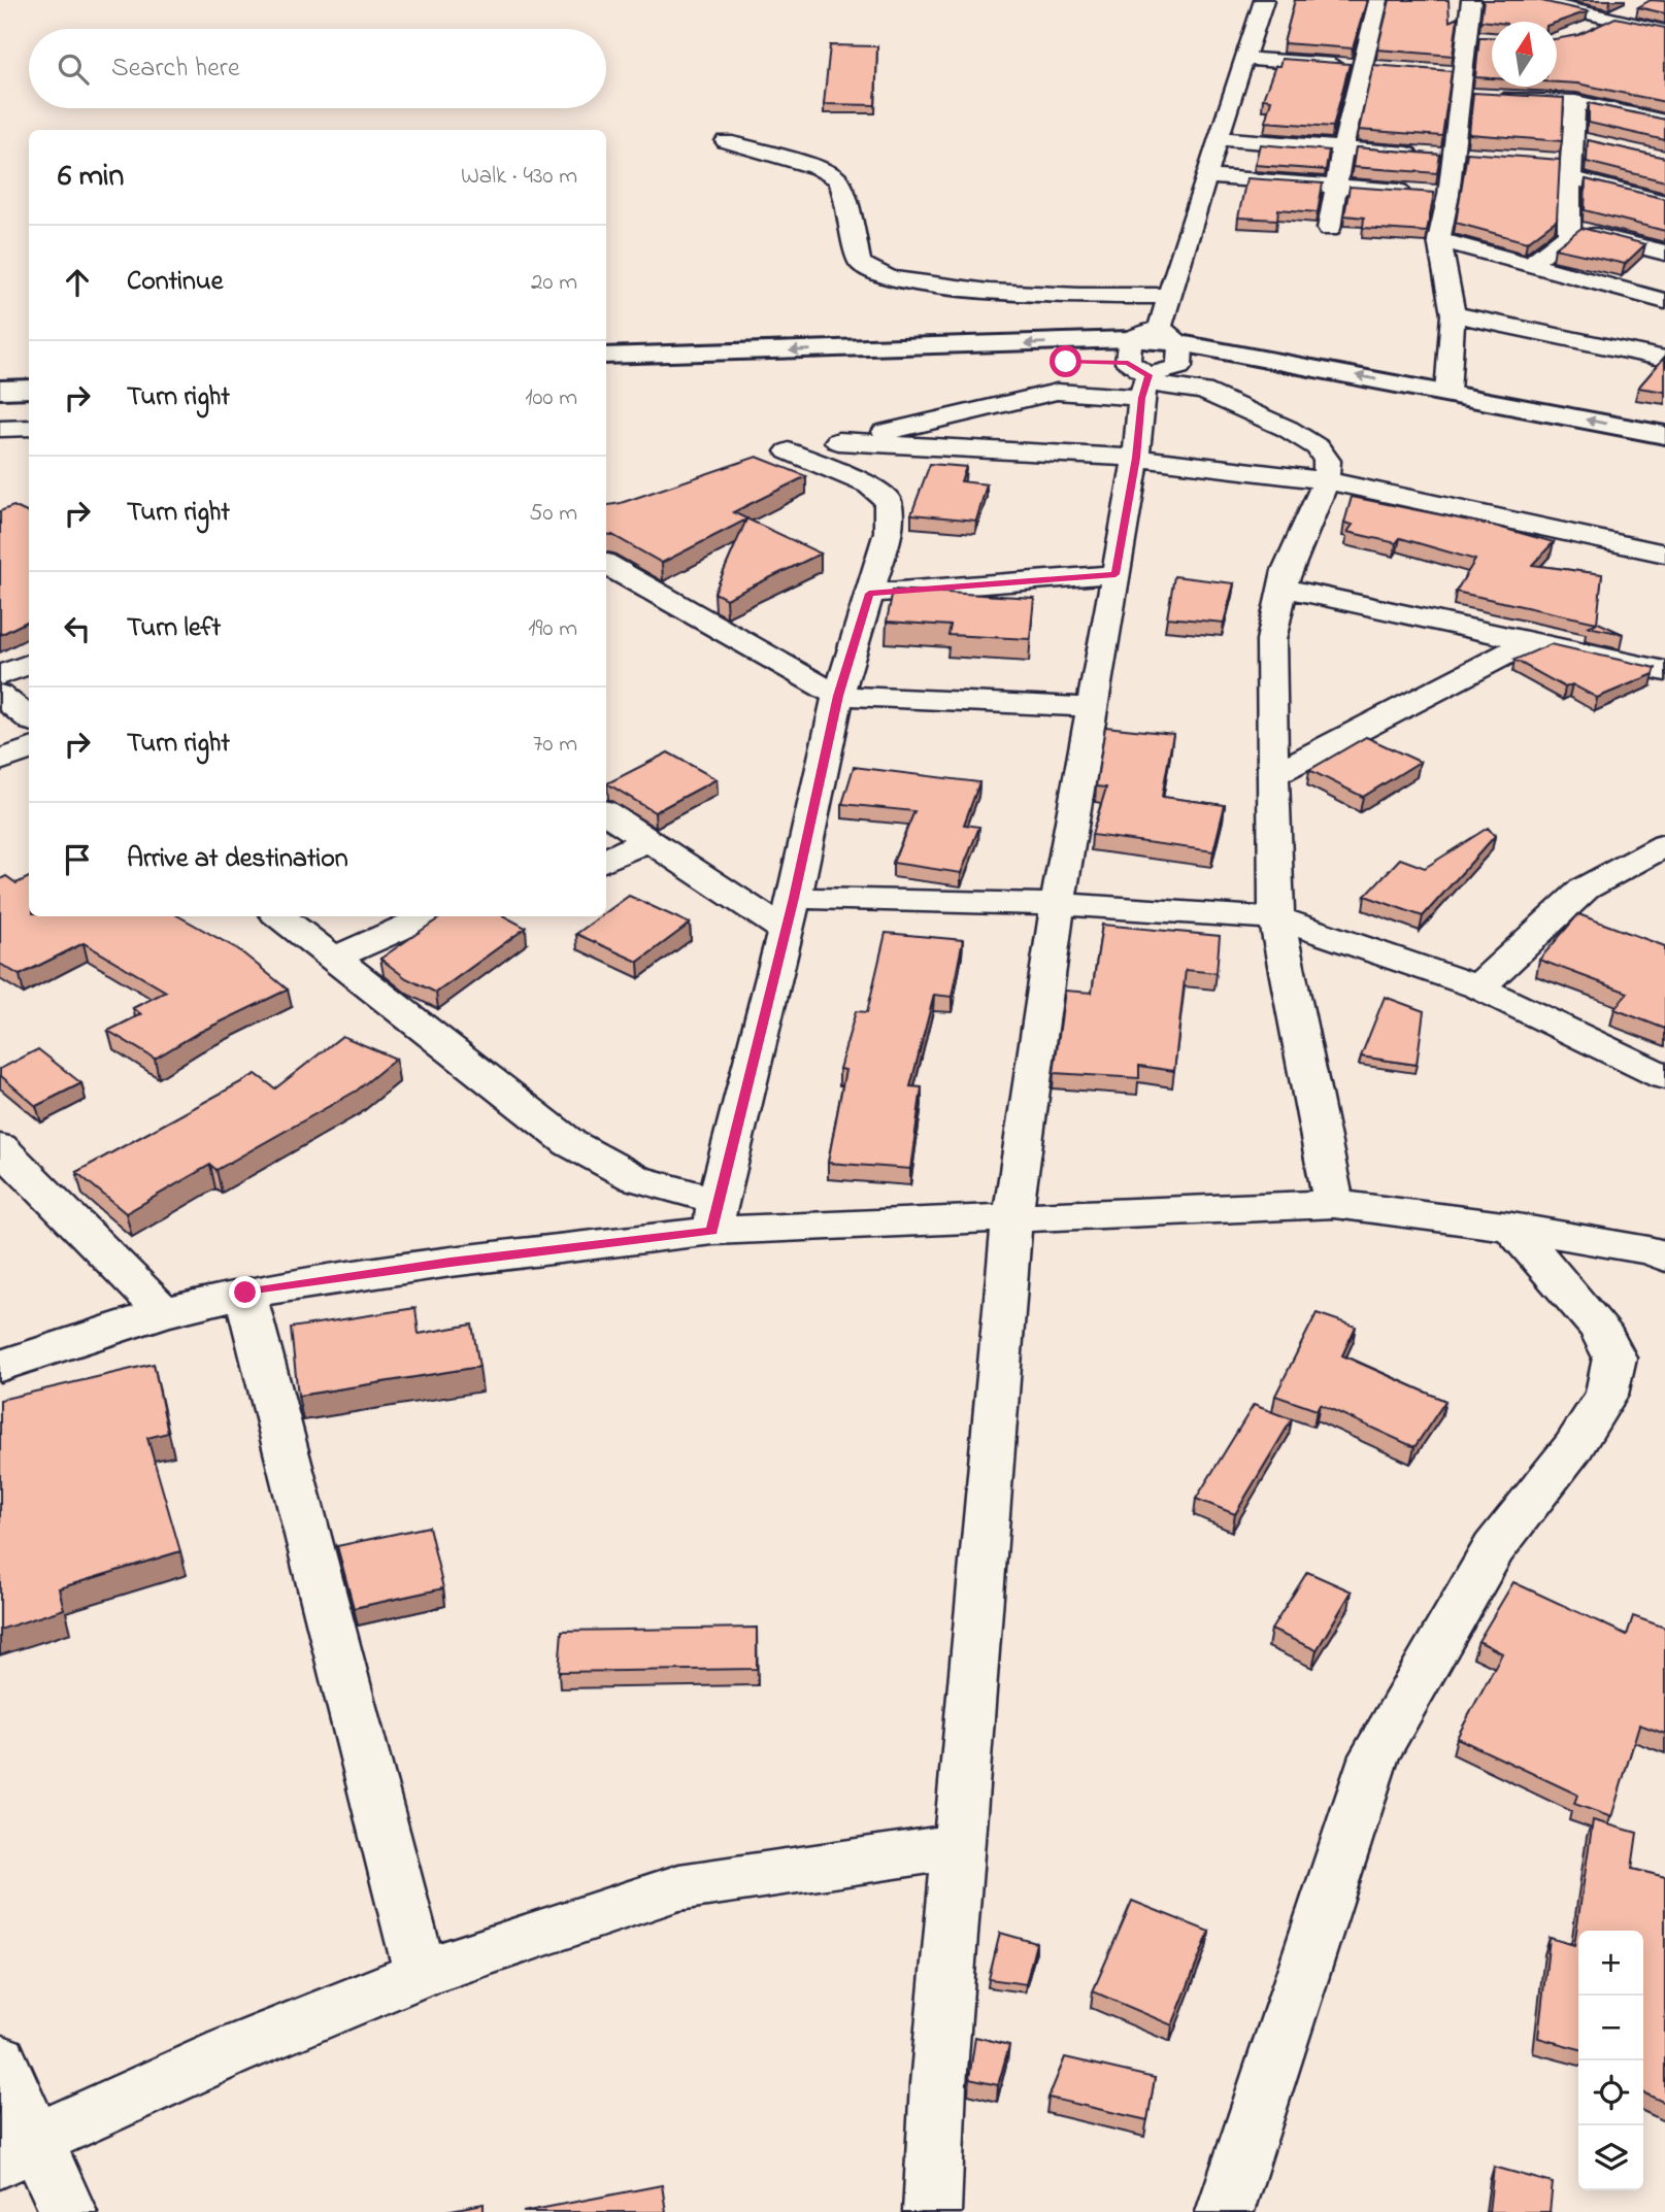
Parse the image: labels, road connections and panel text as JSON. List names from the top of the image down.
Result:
{
  "north": "top",
  "page": {
    "search": "Search here",
    "heading": ["6 min", "Walk · 430 m"],
    "list": [
      ["Continue", "20 m"],
      ["Turn right", "100 m"],
      ["Turn right", "50 m"],
      ["Turn left", "190 m"],
      ["Turn right", "70 m"],
      "Arrive at destination"
    ],
    "map_buttons": ["+", "−"]
  }
}
